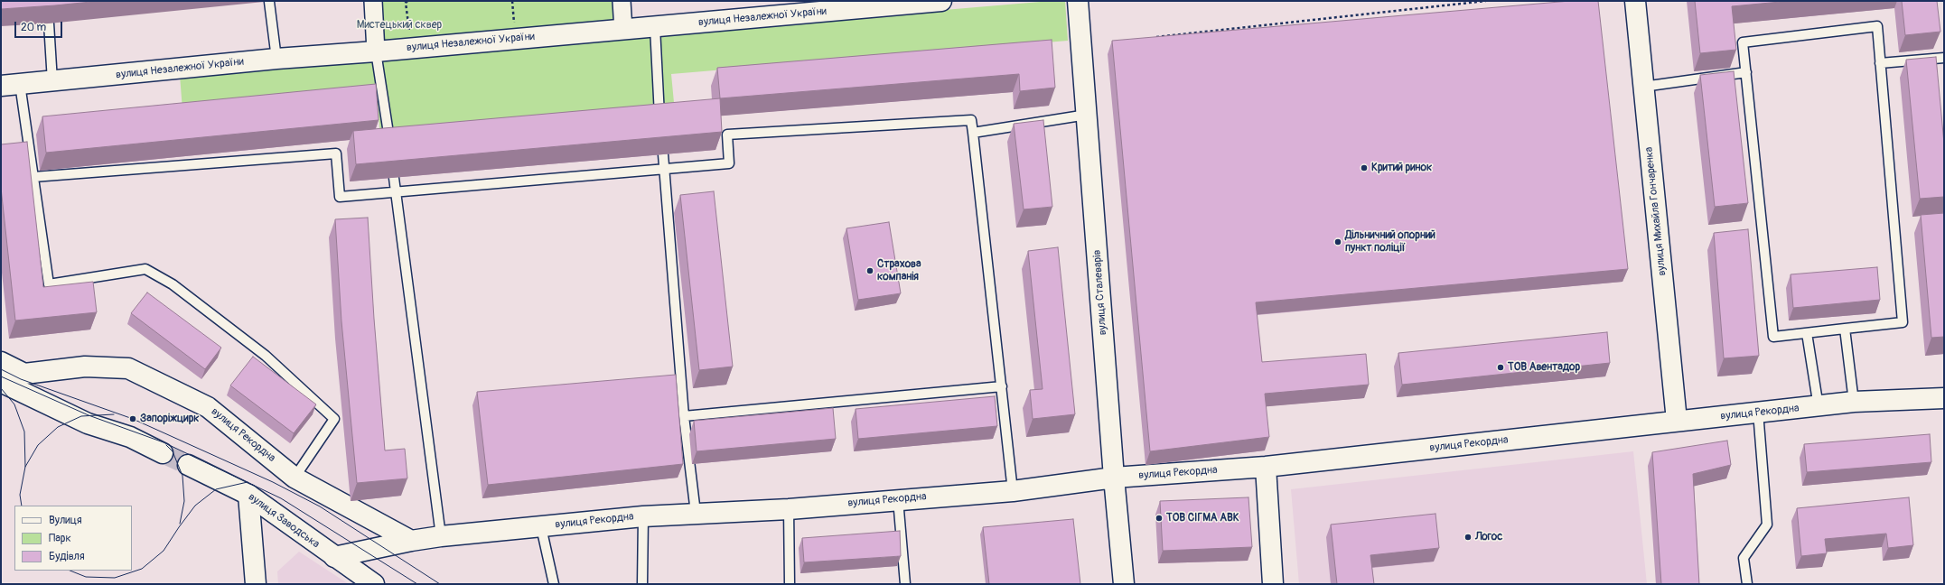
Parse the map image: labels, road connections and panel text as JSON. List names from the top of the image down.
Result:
{
  "streets": {
    "street": [
      "вулиця Незалежної України",
      "вулиця Михайла Гончаренка",
      "вулиця Сталеварів",
      "вулиця Рекордна",
      "вулиця Заводська"
    ]
  },
  "crossings": [
    ["вулиця Михайла Гончаренка", "вулиця Рекордна"],
    ["вулиця Сталеварів", "вулиця Рекордна"],
    ["вулиця Рекордна", "вулиця Заводська"]
  ],
  "parks": ["Мистецький сквер"],
  "places": [
    "Критий ринок",
    "Дільничний опорний пункт поліції",
    "Страхова компанія",
    "ТОВ Авентадор",
    "Запоріжцирк",
    "ТОВ СІГМА АВК",
    "Логос"
  ],
  "legend": ["Вулиця", "Парк", "Будівля"],
  "scale_bar": "20 m"
}
